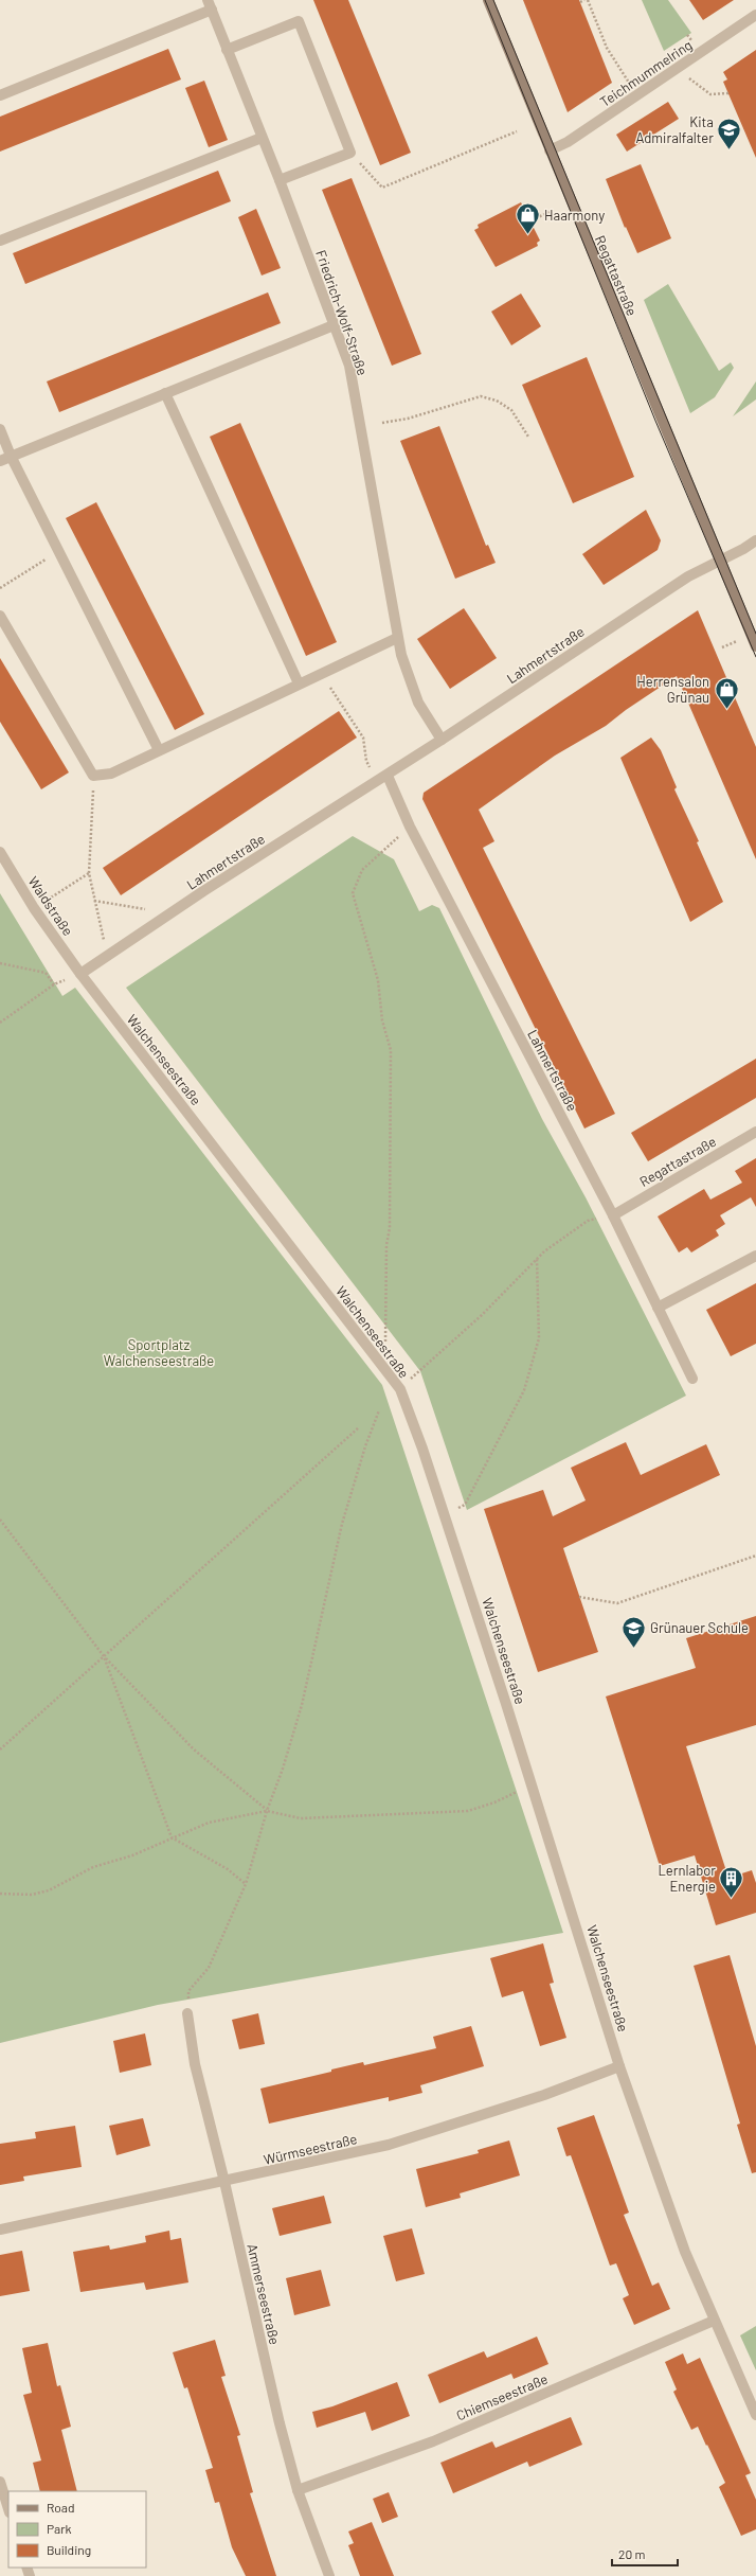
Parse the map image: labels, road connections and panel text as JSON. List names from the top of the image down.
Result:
{
  "streets": {
    "main road": ["Regattastraße"],
    "street": [
      "Teichmummelring",
      "Friedrich-Wolf-Straße",
      "Lahmertstraße",
      "Waldstraße",
      "Walchenseestraße",
      "Würmseestraße",
      "Ammerseestraße",
      "Chiemseestraße"
    ]
  },
  "crossings": [
    ["Teichmummelring", "Regattastraße"],
    ["Regattastraße", "Lahmertstraße"],
    ["Friedrich-Wolf-Straße", "Lahmertstraße"],
    ["Lahmertstraße", "Waldstraße"],
    ["Lahmertstraße", "Walchenseestraße"],
    ["Waldstraße", "Walchenseestraße"],
    ["Walchenseestraße", "Würmseestraße"],
    ["Walchenseestraße", "Chiemseestraße"],
    ["Würmseestraße", "Ammerseestraße"],
    ["Ammerseestraße", "Chiemseestraße"]
  ],
  "parks": ["Sportplatz Walchenseestraße"],
  "places": {
    "school or university": ["Kita Admiralfalter", "Grünauer Schule"],
    "shop": ["Haarmony", "Herrensalon Grünau"],
    "building": ["Lernlabor Energie"]
  },
  "legend": ["Road", "Park", "Building"],
  "scale_bar": "20 m"
}
